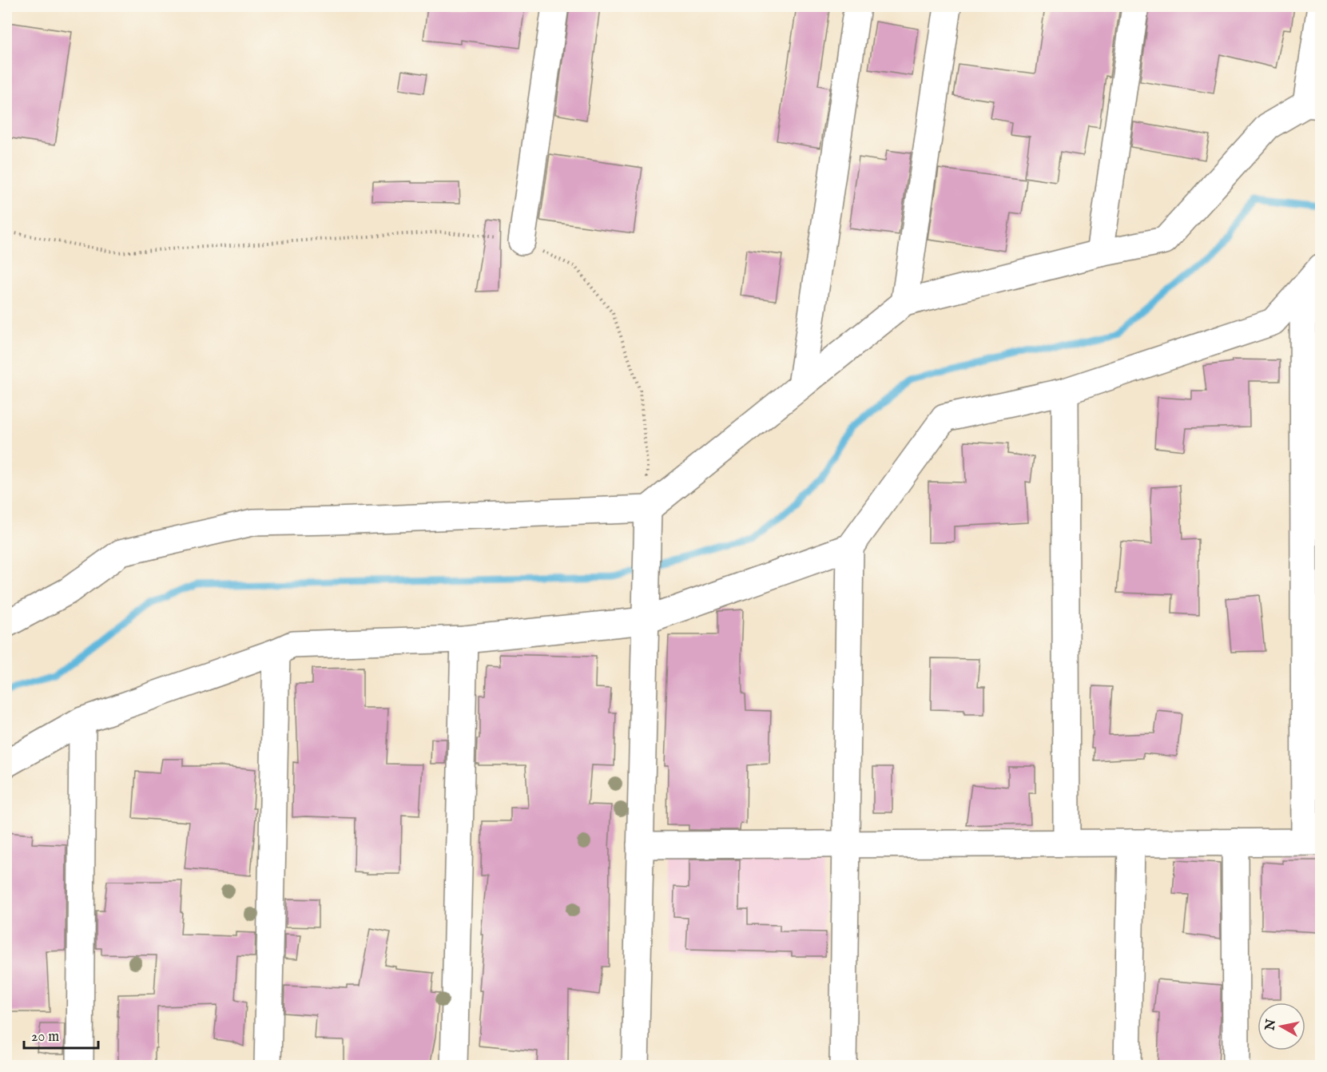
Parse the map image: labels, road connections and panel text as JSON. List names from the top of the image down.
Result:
{
  "scale_bar": "20 m",
  "north": "left"
}
